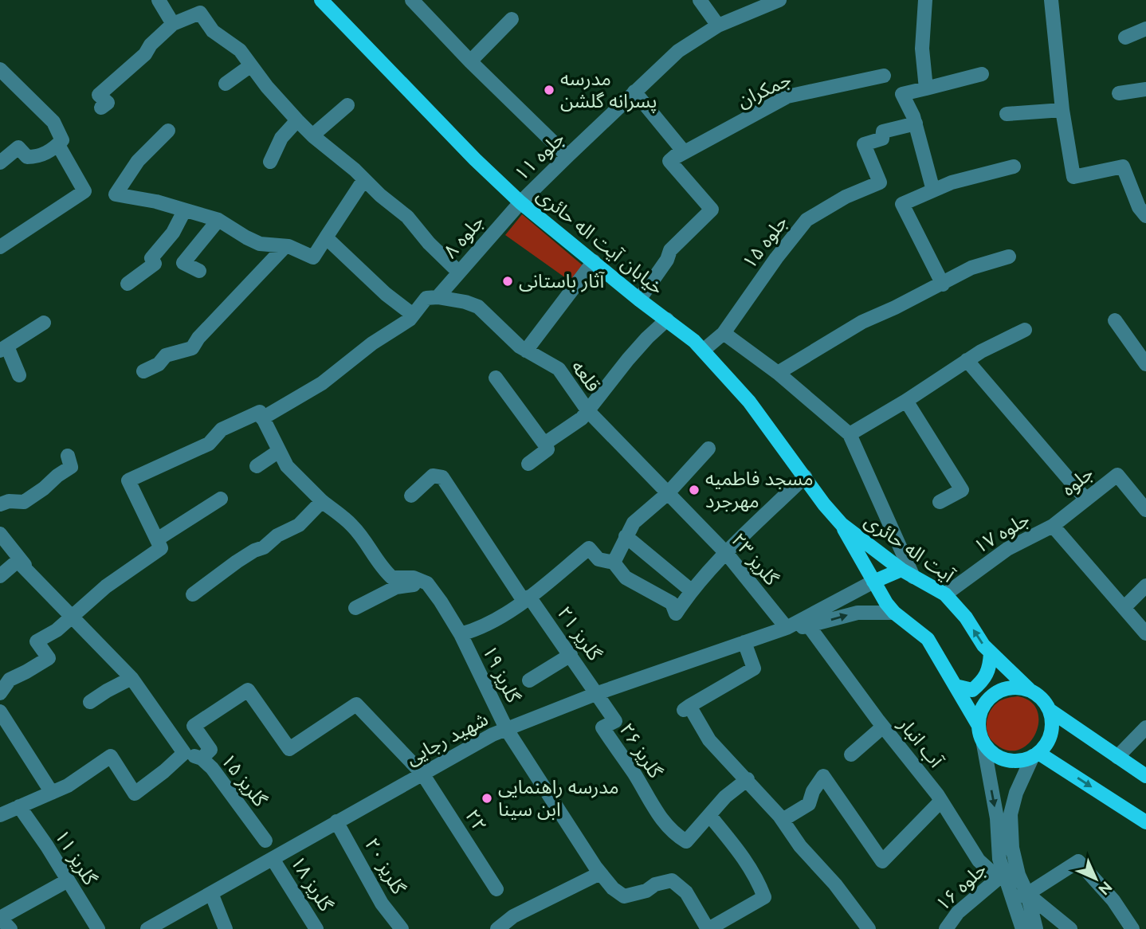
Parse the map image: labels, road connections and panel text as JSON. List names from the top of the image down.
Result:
{
  "streets": {
    "main road": ["خیابان آیت اله حائری", "آیت اله حائری"],
    "street": [
      "جمکران",
      "جلوه ۱۱",
      "جلوه ۸",
      "جلوه ۱۵",
      "قلعه",
      "جلوه",
      "جلوه ۱۷",
      "گلریز ۲۳",
      "گلریز ۲۱",
      "گلریز ۱۹",
      "شهید رجایی",
      "آب انبار",
      "گلریز ۲۶",
      "گلریز ۱۵",
      "۲۲",
      "گلریز ۱۱",
      "گلریز ۲۰",
      "گلریز ۱۸",
      "جلوه ۱۶"
    ]
  },
  "crossings": [
    ["جلوه ۱۱", "جلوه ۸"],
    ["جلوه ۱۱", "خیابان آیت اله حائری"],
    ["جلوه ۸", "خیابان آیت اله حائری"],
    ["جلوه ۸", "قلعه"],
    ["خیابان آیت اله حائری", "جلوه ۱۵"],
    ["خیابان آیت اله حائری", "آیت اله حائری"],
    ["قلعه", "گلریز ۲۳"],
    ["جلوه", "جلوه ۱۷"],
    ["جلوه ۱۷", "آیت اله حائری"],
    ["گلریز ۲۳", "شهید رجایی"],
    ["گلریز ۲۱", "شهید رجایی"],
    ["گلریز ۲۱", "گلریز ۲۶"],
    ["گلریز ۱۹", "شهید رجایی"],
    ["شهید رجایی", "گلریز ۲۶"],
    ["شهید رجایی", "۲۲"],
    ["شهید رجایی", "گلریز ۲۰"],
    ["شهید رجایی", "گلریز ۱۸"],
    ["آب انبار", "جلوه ۱۶"],
    ["گلریز ۱۵", "۲۲"]
  ],
  "places": [
    "مدرسه پسرانه گلشن",
    "آثار باستانی",
    "مسجد فاطمیه مهرجرد",
    "مدرسه راهنمایی ابن سینا"
  ],
  "north": "bottom right"
}
